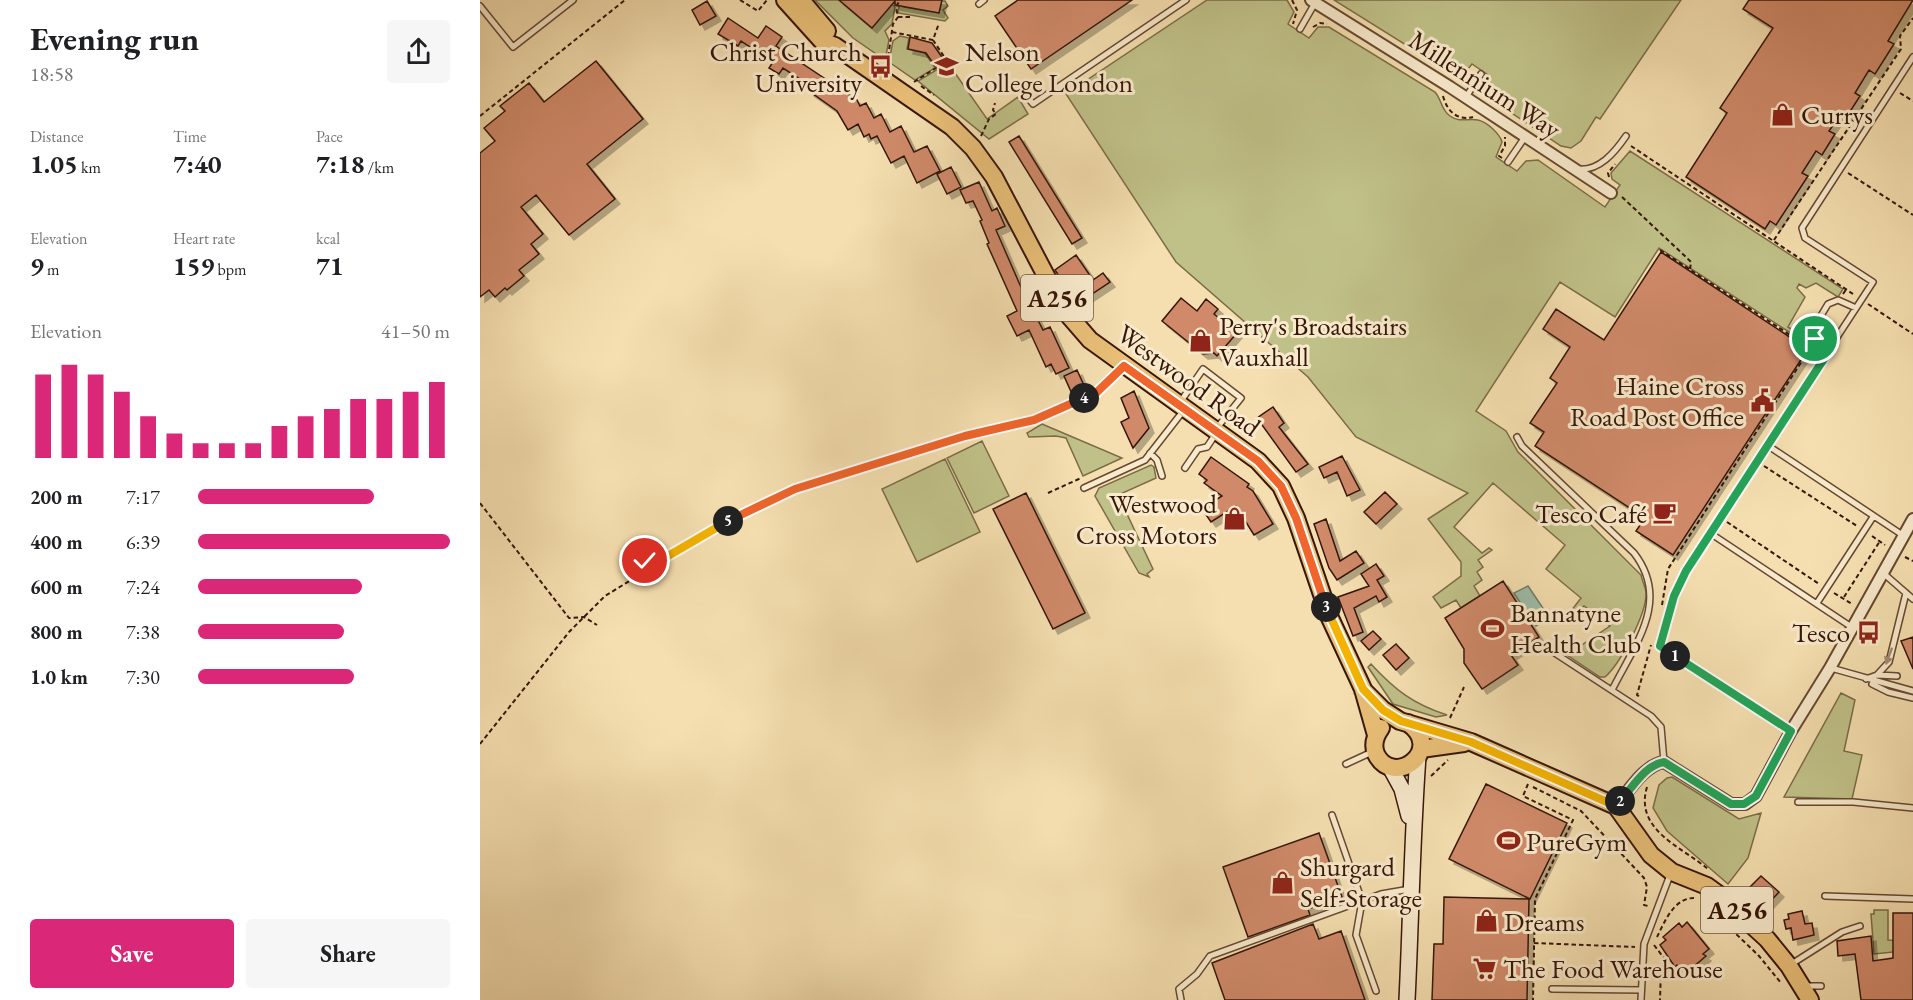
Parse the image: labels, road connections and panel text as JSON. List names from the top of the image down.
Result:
{
  "streets": {
    "main road": ["A256", "Westwood Road"],
    "street": ["Millennium Way"]
  },
  "crossings": [
    ["A256", "Westwood Road"]
  ],
  "places": {
    "bus stop": ["Christ Church University", "Tesco"],
    "school or university": ["Nelson College London"],
    "shop": [
      "Currys",
      "Perry's Broadstairs Vauxhall",
      "Westwood Cross Motors",
      "Shurgard Self-Storage",
      "Dreams"
    ],
    "public building": ["Haine Cross Road Post Office"],
    "cafe": ["Tesco Café"],
    "sports": ["Bannatyne Health Club", "PureGym"],
    "supermarket": ["The Food Warehouse"]
  },
  "page": {
    "heading": ["Evening run", "18:58"],
    "stats": [
      ["Distance", "1.05 km"],
      ["Time", "7:40"],
      ["Pace", "7:18 /km"],
      ["Elevation", "9 m"],
      ["Heart rate", "159 bpm"],
      ["kcal", "71"]
    ],
    "chart": ["Elevation", "41–50 m"],
    "pins": [
      "4",
      "5",
      "3",
      "1",
      "2"
    ],
    "list": [
      {
        "name": "200 m",
        "note": "7:17"
      },
      {
        "name": "400 m",
        "note": "6:39"
      },
      {
        "name": "600 m",
        "note": "7:24"
      },
      {
        "name": "800 m",
        "note": "7:38"
      },
      {
        "name": "1.0 km",
        "note": "7:30"
      }
    ],
    "buttons": ["Save", "Share"]
  }
}
